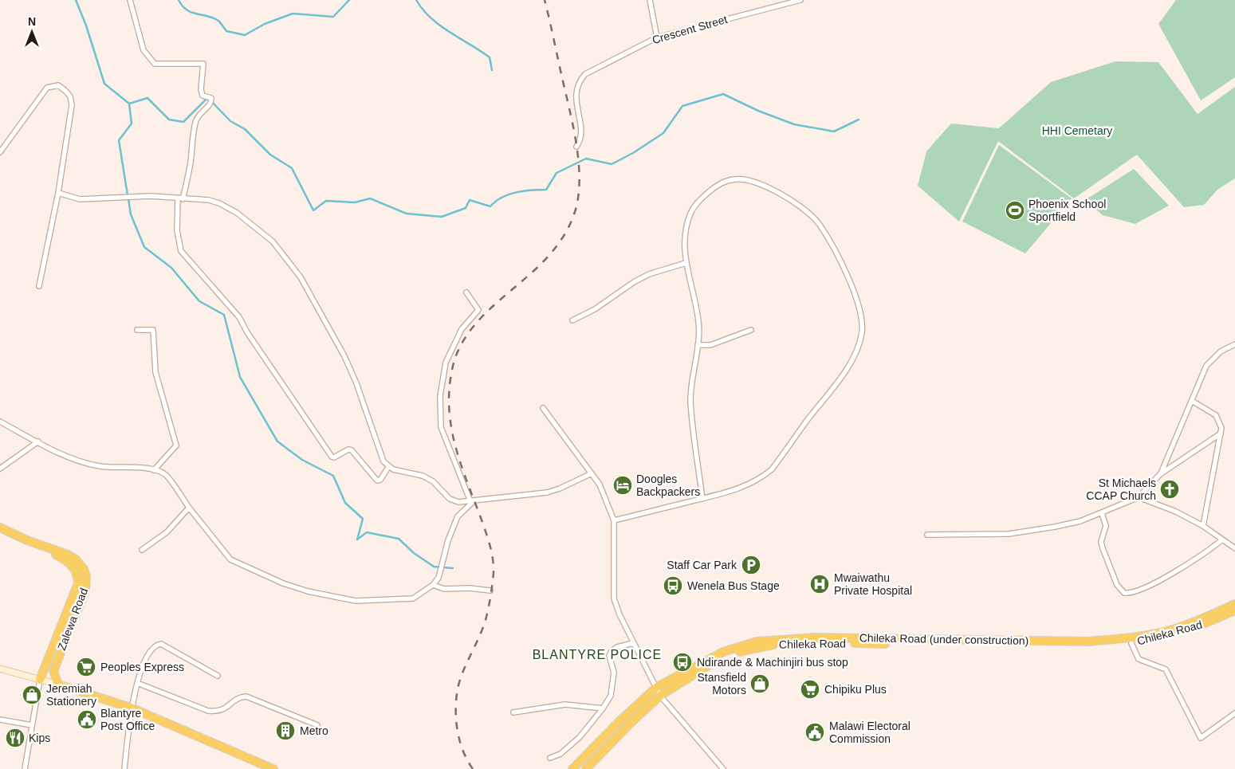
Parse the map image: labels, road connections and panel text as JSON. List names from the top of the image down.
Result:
{
  "streets": {
    "highway": ["Zalewa Road", "Chileka Road", "Chileka Road (under construction)"],
    "street": ["Crescent Street"]
  },
  "districts": ["BLANTYRE POLICE"],
  "parks": ["HHI Cemetary"],
  "places": {
    "sports": ["Phoenix School Sportfield"],
    "hotel": ["Doogles Backpackers"],
    "church": ["St Michaels CCAP Church"],
    "parking": ["Staff Car Park"],
    "hospital": ["Mwaiwathu Private Hospital"],
    "bus stop": ["Wenela Bus Stage", "Ndirande & Machinjiri bus stop"],
    "supermarket": ["Peoples Express", "Chipiku Plus"],
    "shop": ["Stansfield Motors", "Jeremiah Stationery"],
    "public building": ["Blantyre Post Office", "Malawi Electoral Commission"],
    "building": ["Metro"],
    "restaurant": ["Kips"]
  },
  "north": "top"
}
